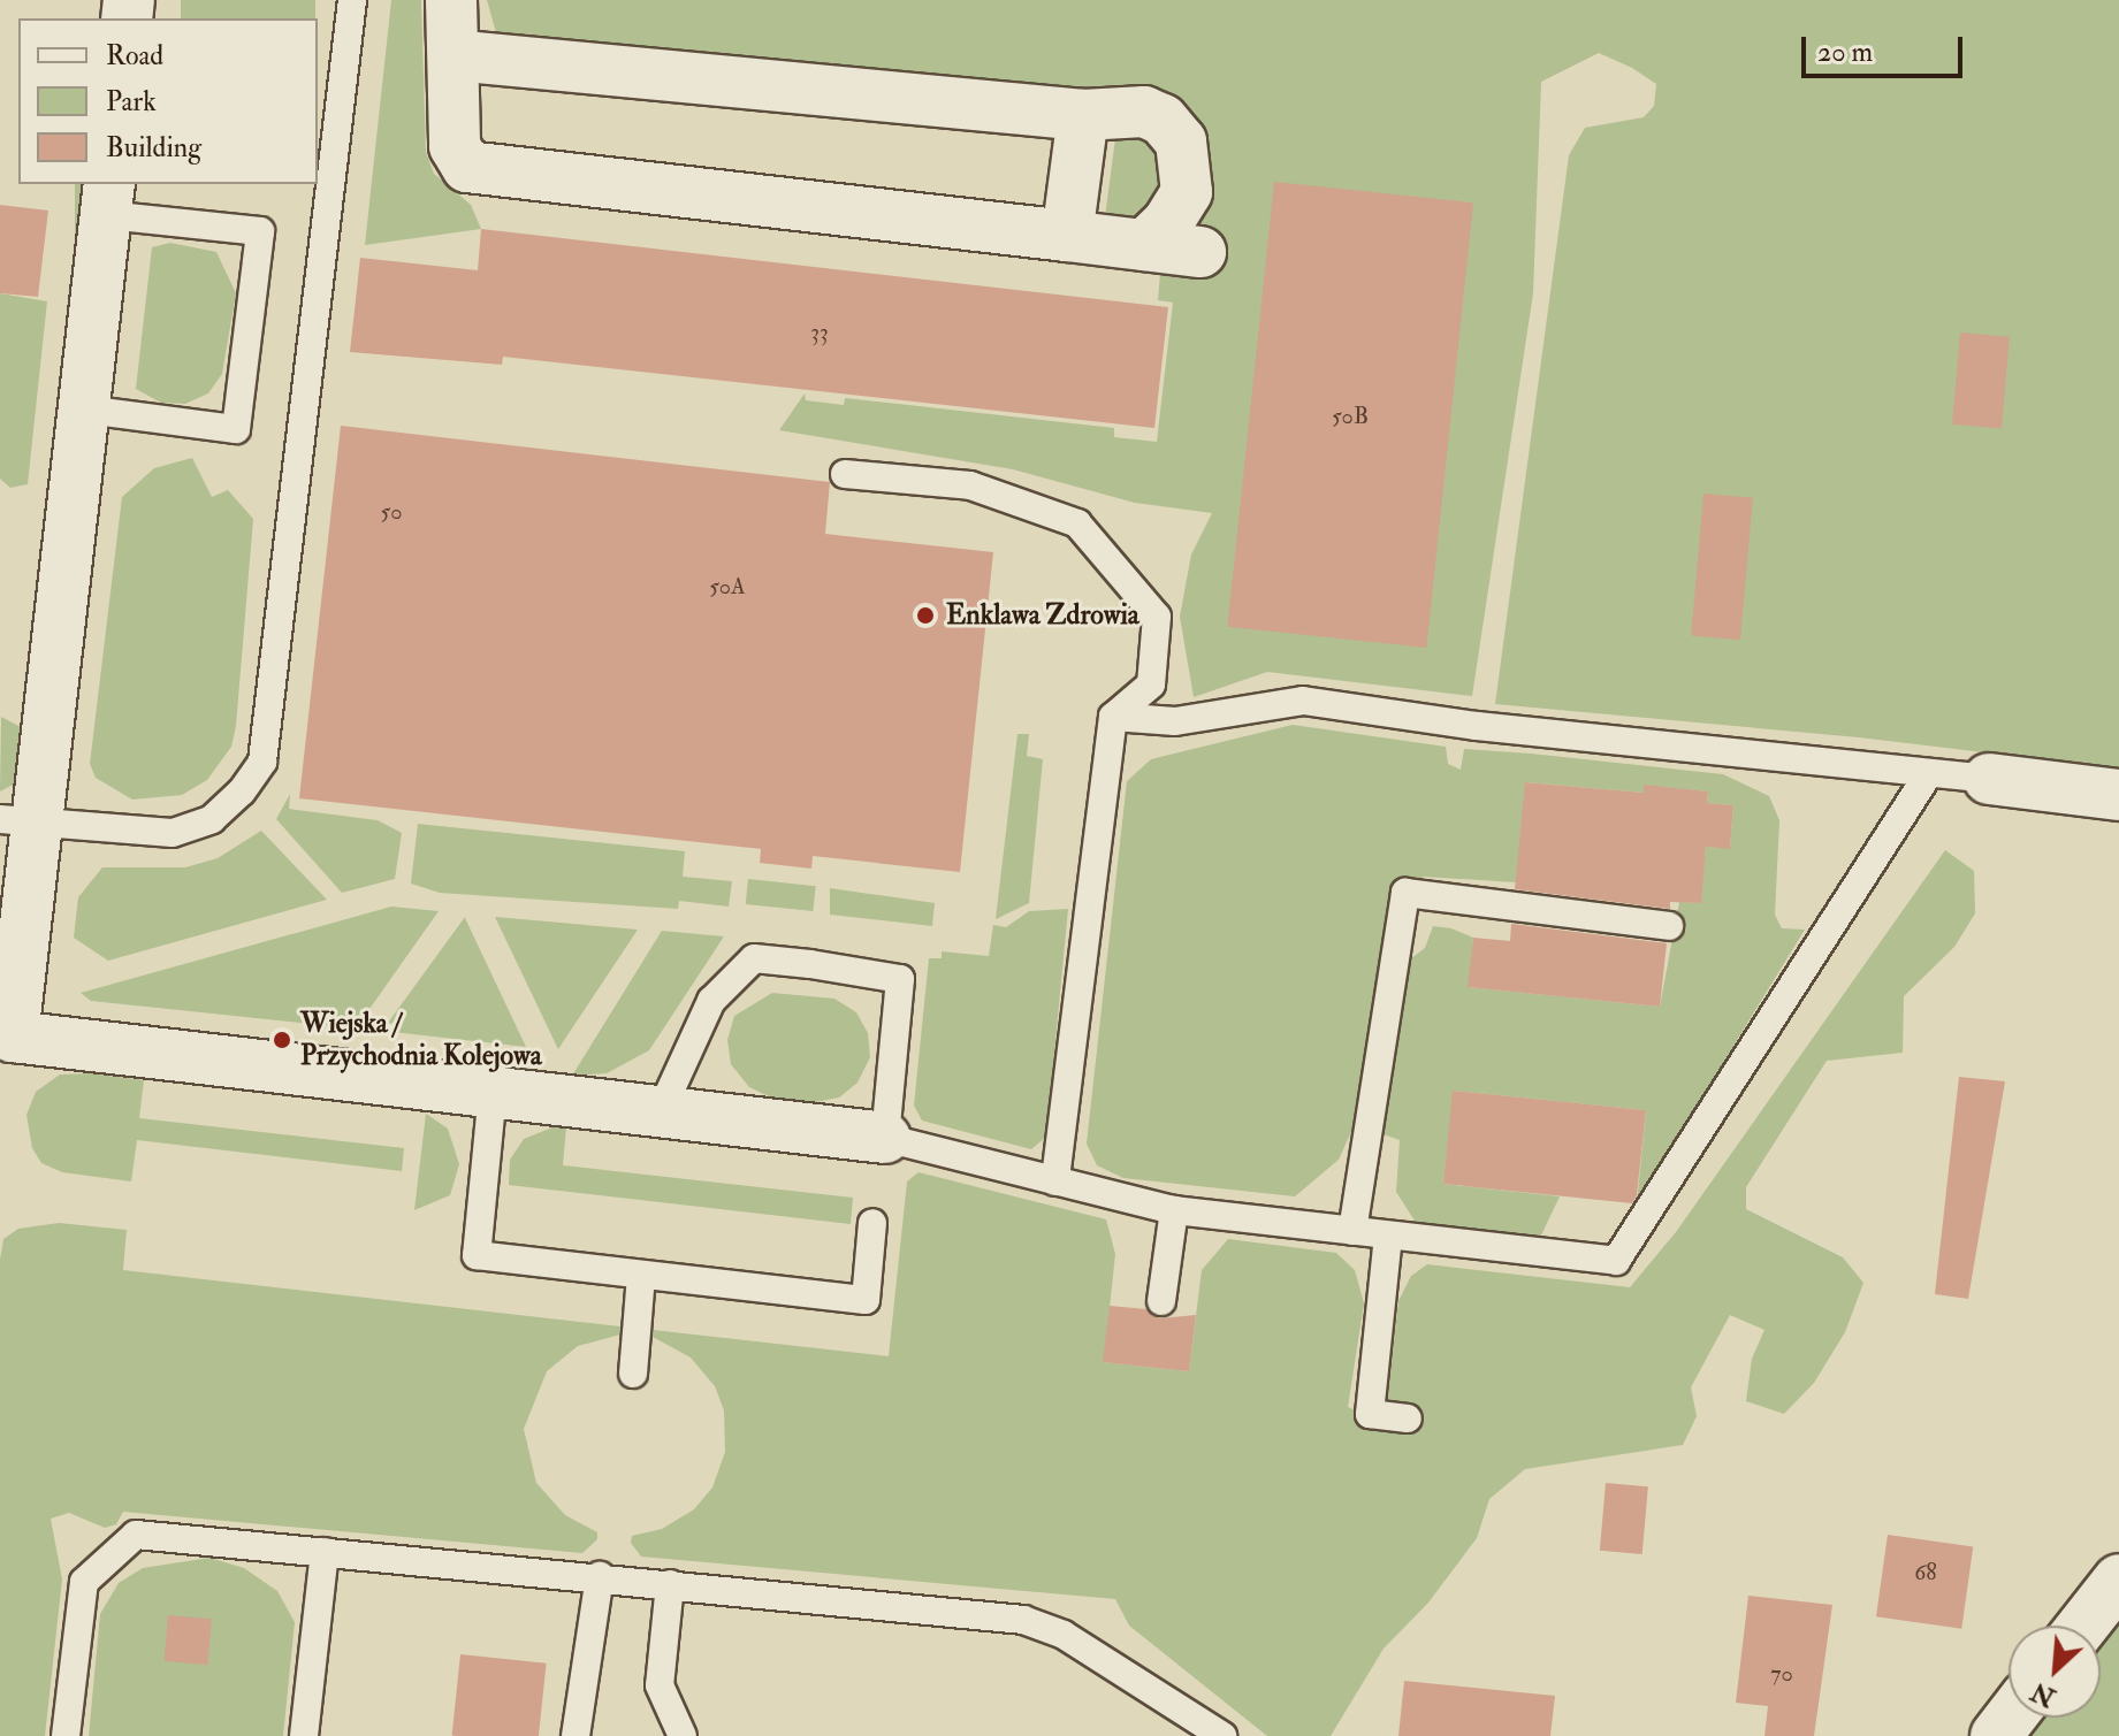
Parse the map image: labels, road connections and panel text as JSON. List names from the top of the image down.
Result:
{
  "places": ["Enklawa Zdrowia", "Wiejska / Przychodnia Kolejowa"],
  "house_numbers": [
    "33",
    "50B",
    "50",
    "50A",
    "68",
    "70"
  ],
  "legend": ["Road", "Park", "Building"],
  "scale_bar": "20 m",
  "north": "bottom left"
}
